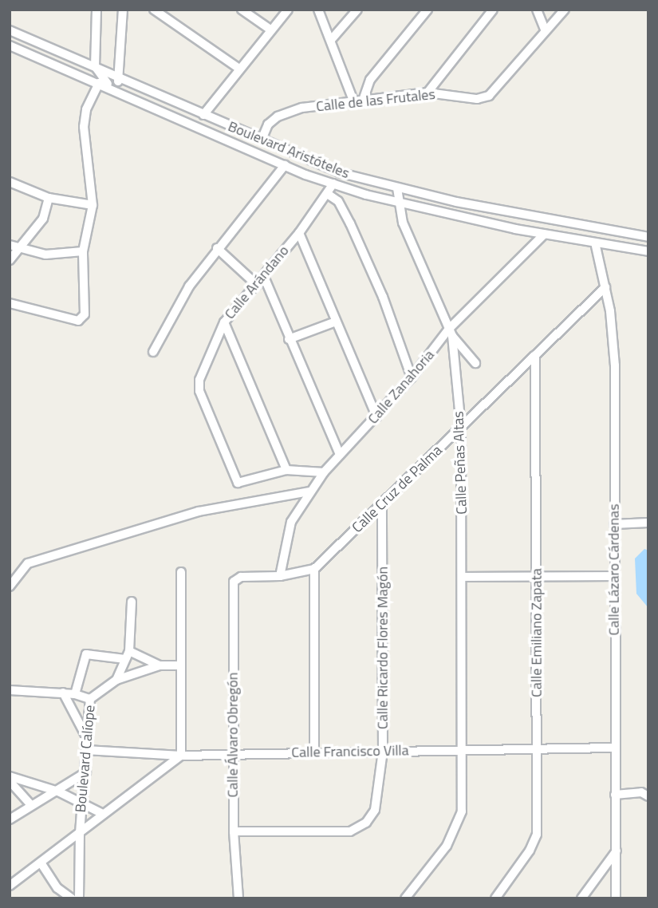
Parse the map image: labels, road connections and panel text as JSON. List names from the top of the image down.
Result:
{
  "streets": {
    "street": [
      "Calle de las Frutales",
      "Boulevard Aristóteles",
      "Calle Arándano",
      "Calle Zanahoria",
      "Calle Peñas Altas",
      "Calle Cruz de Palma",
      "Calle Lázaro Cárdenas",
      "Calle Emiliano Zapata",
      "Calle Ricardo Flores Magón",
      "Calle Álvaro Obregón",
      "Calle Francisco Villa",
      "Boulevard Calíope"
    ]
  },
  "crossings": [
    ["Calle de las Frutales", "Boulevard Aristóteles"],
    ["Boulevard Aristóteles", "Calle Arándano"],
    ["Boulevard Aristóteles", "Calle Zanahoria"],
    ["Boulevard Aristóteles", "Calle Peñas Altas"],
    ["Boulevard Aristóteles", "Calle Lázaro Cárdenas"],
    ["Calle Zanahoria", "Calle Peñas Altas"],
    ["Calle Zanahoria", "Calle Álvaro Obregón"],
    ["Calle Peñas Altas", "Calle Cruz de Palma"],
    ["Calle Peñas Altas", "Calle Francisco Villa"],
    ["Calle Cruz de Palma", "Calle Lázaro Cárdenas"],
    ["Calle Cruz de Palma", "Calle Emiliano Zapata"],
    ["Calle Cruz de Palma", "Calle Ricardo Flores Magón"],
    ["Calle Lázaro Cárdenas", "Calle Francisco Villa"],
    ["Calle Emiliano Zapata", "Calle Francisco Villa"],
    ["Calle Ricardo Flores Magón", "Calle Álvaro Obregón"],
    ["Calle Ricardo Flores Magón", "Calle Francisco Villa"],
    ["Calle Álvaro Obregón", "Calle Francisco Villa"],
    ["Calle Francisco Villa", "Boulevard Calíope"]
  ]
}
